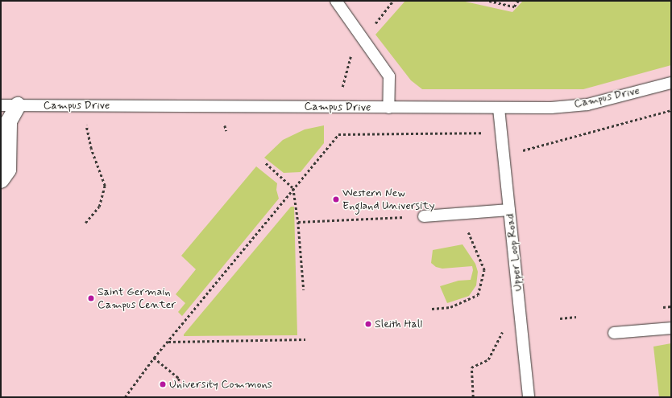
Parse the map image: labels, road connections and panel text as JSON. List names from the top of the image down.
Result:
{
  "streets": {
    "lane": ["Campus Drive", "Upper Loop Road"]
  },
  "crossings": [
    ["Campus Drive", "Upper Loop Road"]
  ],
  "places": [
    "Western New England University",
    "Saint Germain Campus Center",
    "Sleith Hall",
    "University Commons"
  ]
}
